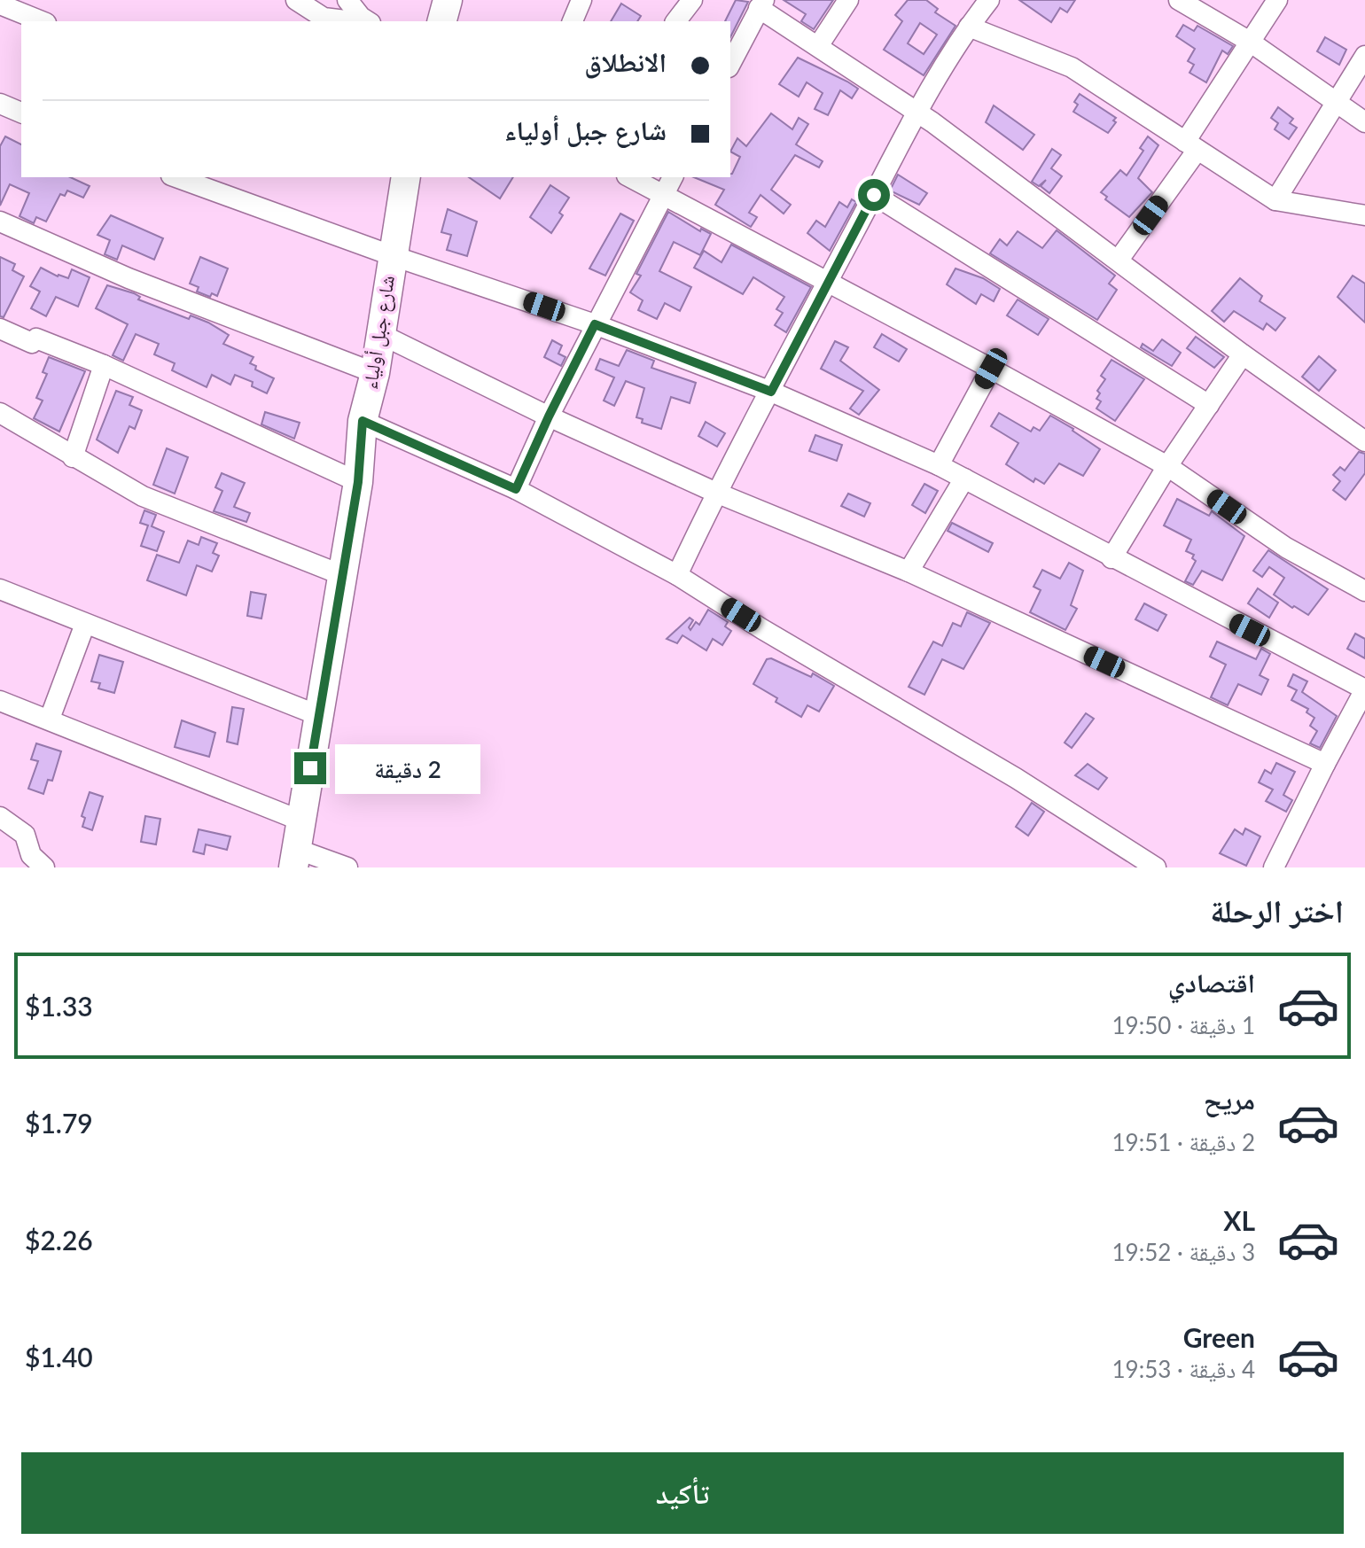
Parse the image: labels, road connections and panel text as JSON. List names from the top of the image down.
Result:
{
  "streets": {
    "highway": ["شارع جبل أولياء"]
  },
  "page": {
    "banner": ["الانطلاق", "شارع جبل أولياء"],
    "bubble": "2 دقيقة",
    "heading": "اختر الرحلة",
    "list": [
      {
        "name": "اقتصادي",
        "note": "1 دقيقة · 19:50",
        "value": "$1.33"
      },
      {
        "name": "مريح",
        "note": "2 دقيقة · 19:51",
        "value": "$1.79"
      },
      {
        "name": "XL",
        "note": "3 دقيقة · 19:52",
        "value": "$2.26"
      },
      {
        "name": "Green",
        "note": "4 دقيقة · 19:53",
        "value": "$1.40"
      }
    ],
    "buttons": "تأكيد"
  }
}
